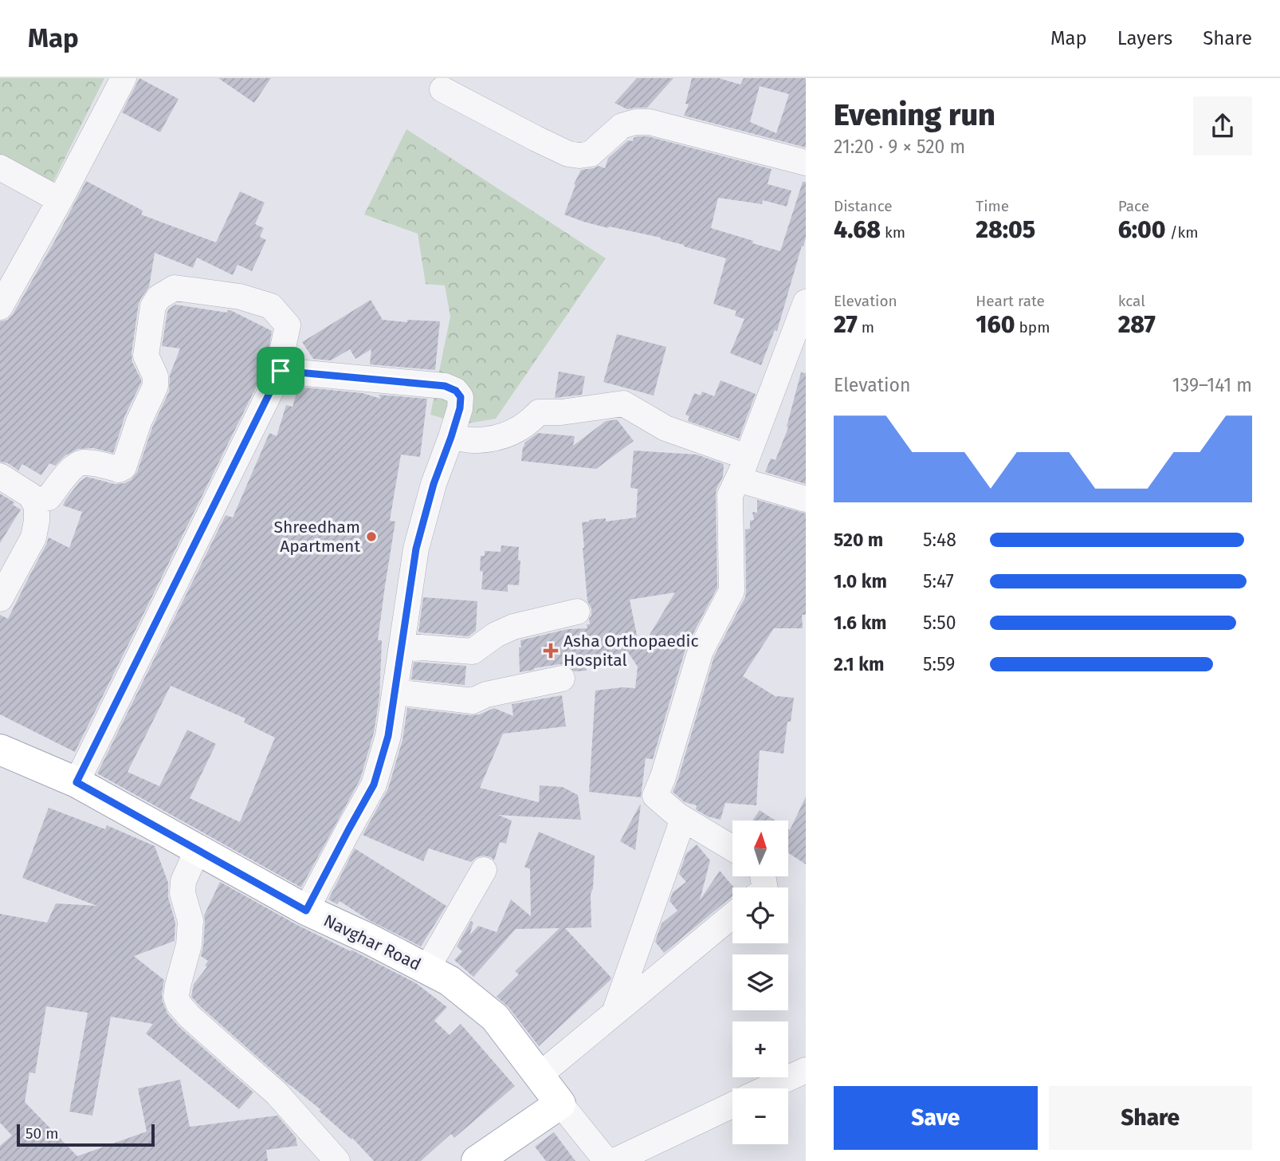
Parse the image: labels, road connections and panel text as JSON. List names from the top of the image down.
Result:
{
  "streets": {
    "main road": ["Navghar Road"]
  },
  "places": {
    "other": ["Shreedham Apartment"],
    "health": ["Asha Orthopaedic Hospital"]
  },
  "scale_bar": "50 m",
  "north": "top",
  "page": {
    "header": "Map",
    "nav": ["Map", "Layers", "Share"],
    "heading": ["Evening run", "21:20 · 9 × 520 m"],
    "stats": [
      ["Distance", "4.68 km"],
      ["Time", "28:05"],
      ["Pace", "6:00 /km"],
      ["Elevation", "27 m"],
      ["Heart rate", "160 bpm"],
      ["kcal", "287"]
    ],
    "chart": ["Elevation", "139–141 m"],
    "list": [
      {
        "name": "520 m",
        "note": "5:48"
      },
      {
        "name": "1.0 km",
        "note": "5:47"
      },
      {
        "name": "1.6 km",
        "note": "5:50"
      },
      {
        "name": "2.1 km",
        "note": "5:59"
      }
    ],
    "map_buttons": ["+", "−"],
    "buttons": ["Save", "Share"],
    "scale": "50 m"
  }
}
